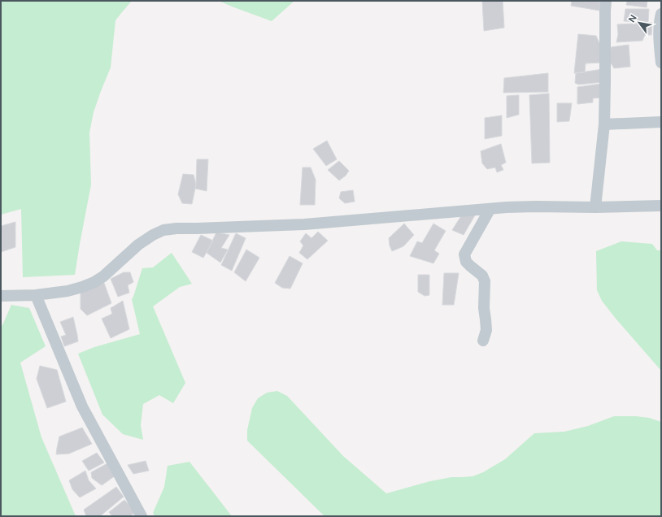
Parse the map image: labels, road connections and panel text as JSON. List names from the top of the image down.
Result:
{
  "north": "top left"
}
